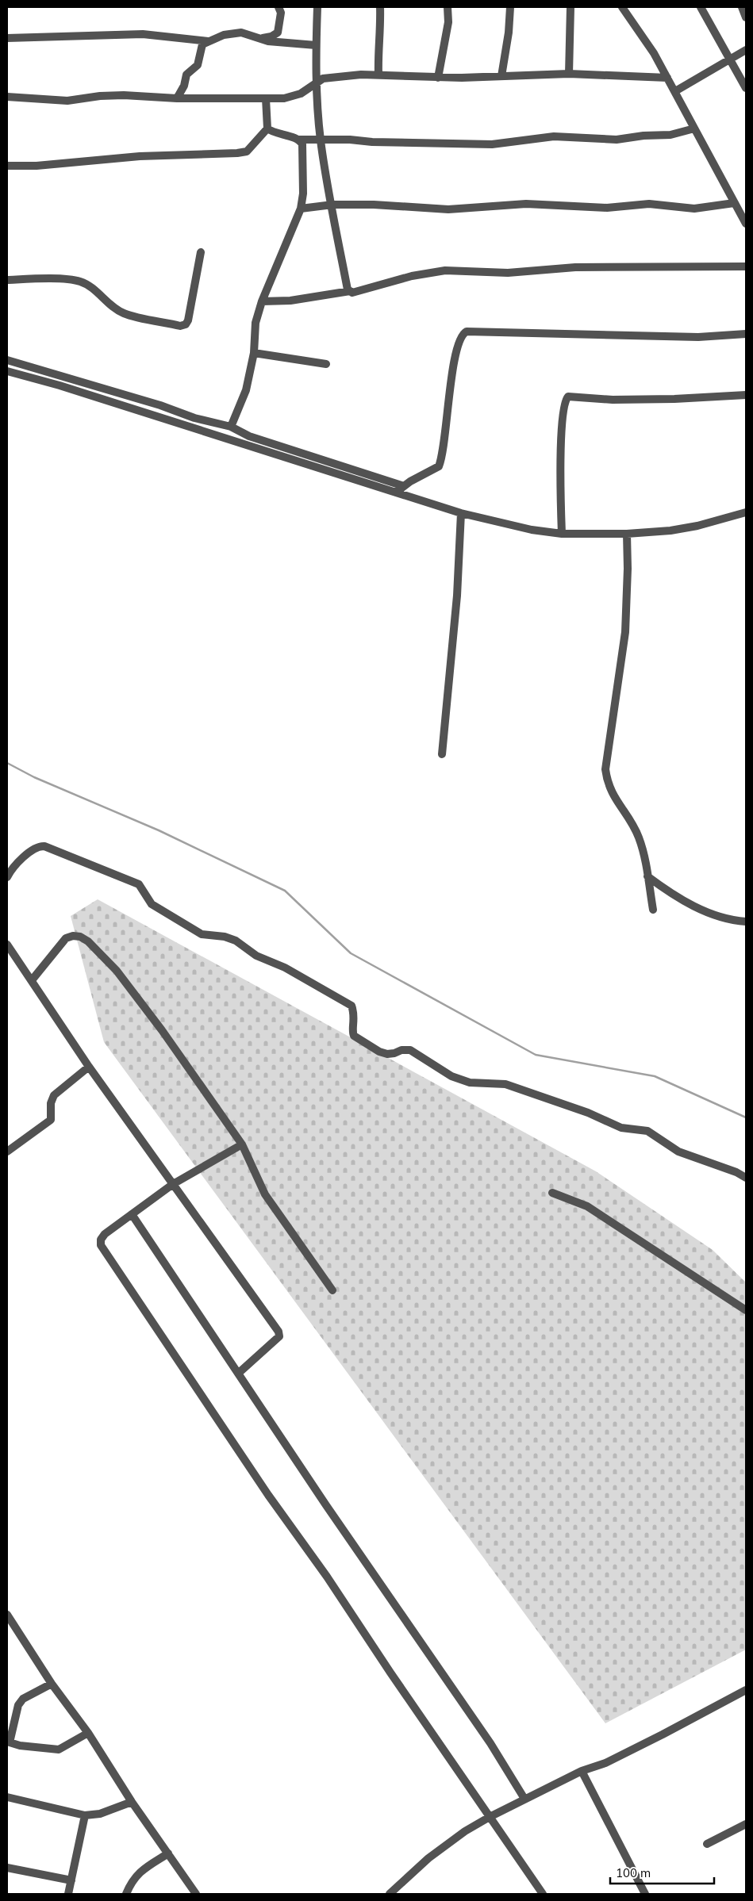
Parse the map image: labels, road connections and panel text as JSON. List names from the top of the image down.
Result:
{
  "scale_bar": "100 m"
}
